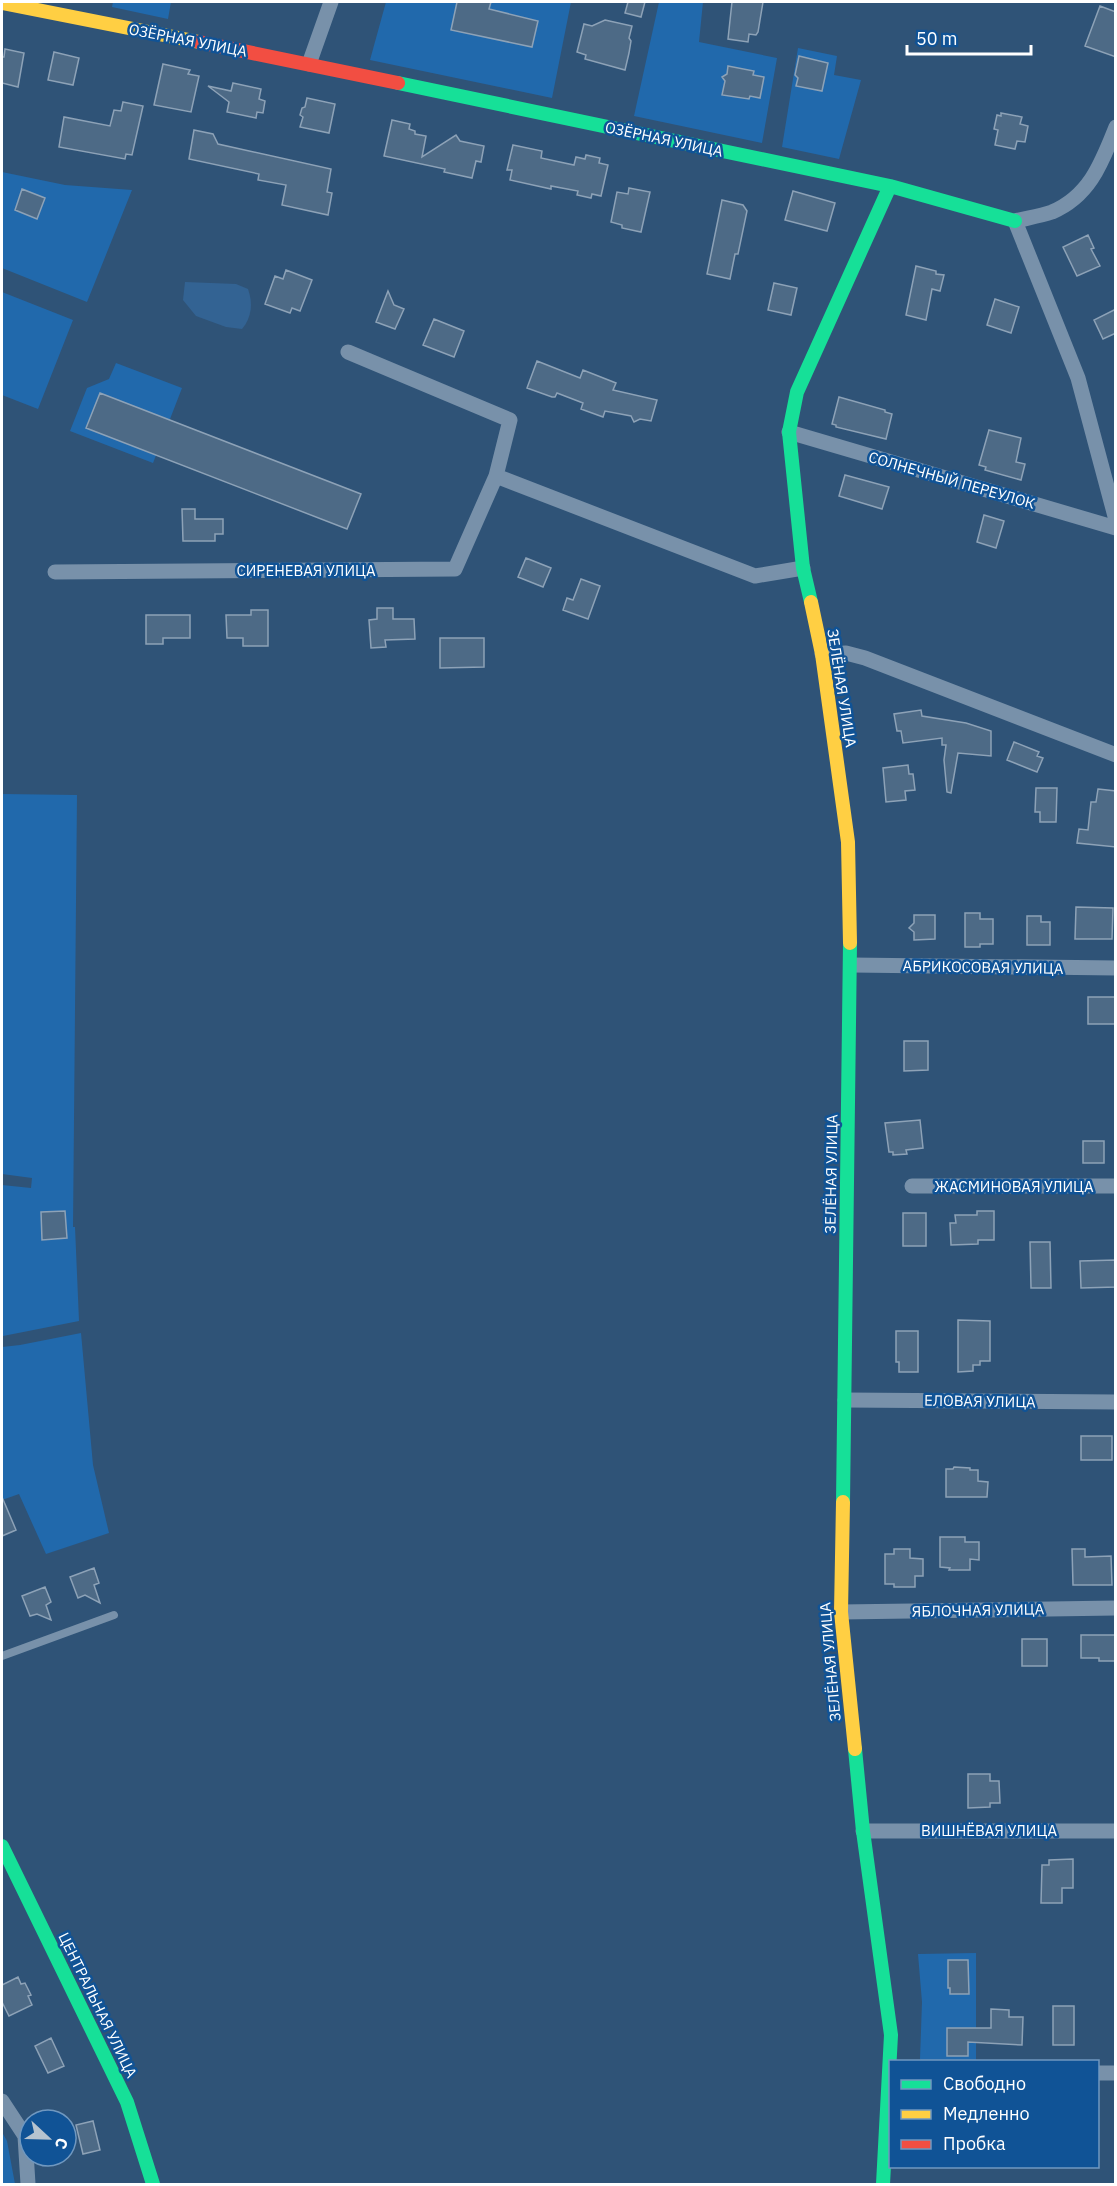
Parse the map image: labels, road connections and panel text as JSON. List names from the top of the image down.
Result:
{
  "streets": {
    "street": [
      "ОЗЁРНАЯ УЛИЦА",
      "СОЛНЕЧНЫЙ ПЕРЕУЛОК",
      "СИРЕНЕВАЯ УЛИЦА",
      "ЗЕЛЁНАЯ УЛИЦА",
      "АБРИКОСОВАЯ УЛИЦА",
      "ЖАСМИНОВАЯ УЛИЦА",
      "ЕЛОВАЯ УЛИЦА",
      "ЯБЛОЧНАЯ УЛИЦА",
      "ВИШНЁВАЯ УЛИЦА",
      "ЦЕНТРАЛЬНАЯ УЛИЦА"
    ]
  },
  "crossings": [
    ["ОЗЁРНАЯ УЛИЦА", "ЗЕЛЁНАЯ УЛИЦА"],
    ["СОЛНЕЧНЫЙ ПЕРЕУЛОК", "ЗЕЛЁНАЯ УЛИЦА"],
    ["ЗЕЛЁНАЯ УЛИЦА", "АБРИКОСОВАЯ УЛИЦА"],
    ["ЗЕЛЁНАЯ УЛИЦА", "ЕЛОВАЯ УЛИЦА"],
    ["ЗЕЛЁНАЯ УЛИЦА", "ЯБЛОЧНАЯ УЛИЦА"],
    ["ЗЕЛЁНАЯ УЛИЦА", "ВИШНЁВАЯ УЛИЦА"]
  ],
  "legend": ["Свободно", "Медленно", "Пробка"],
  "scale_bar": "50 m",
  "north": "right"
}
